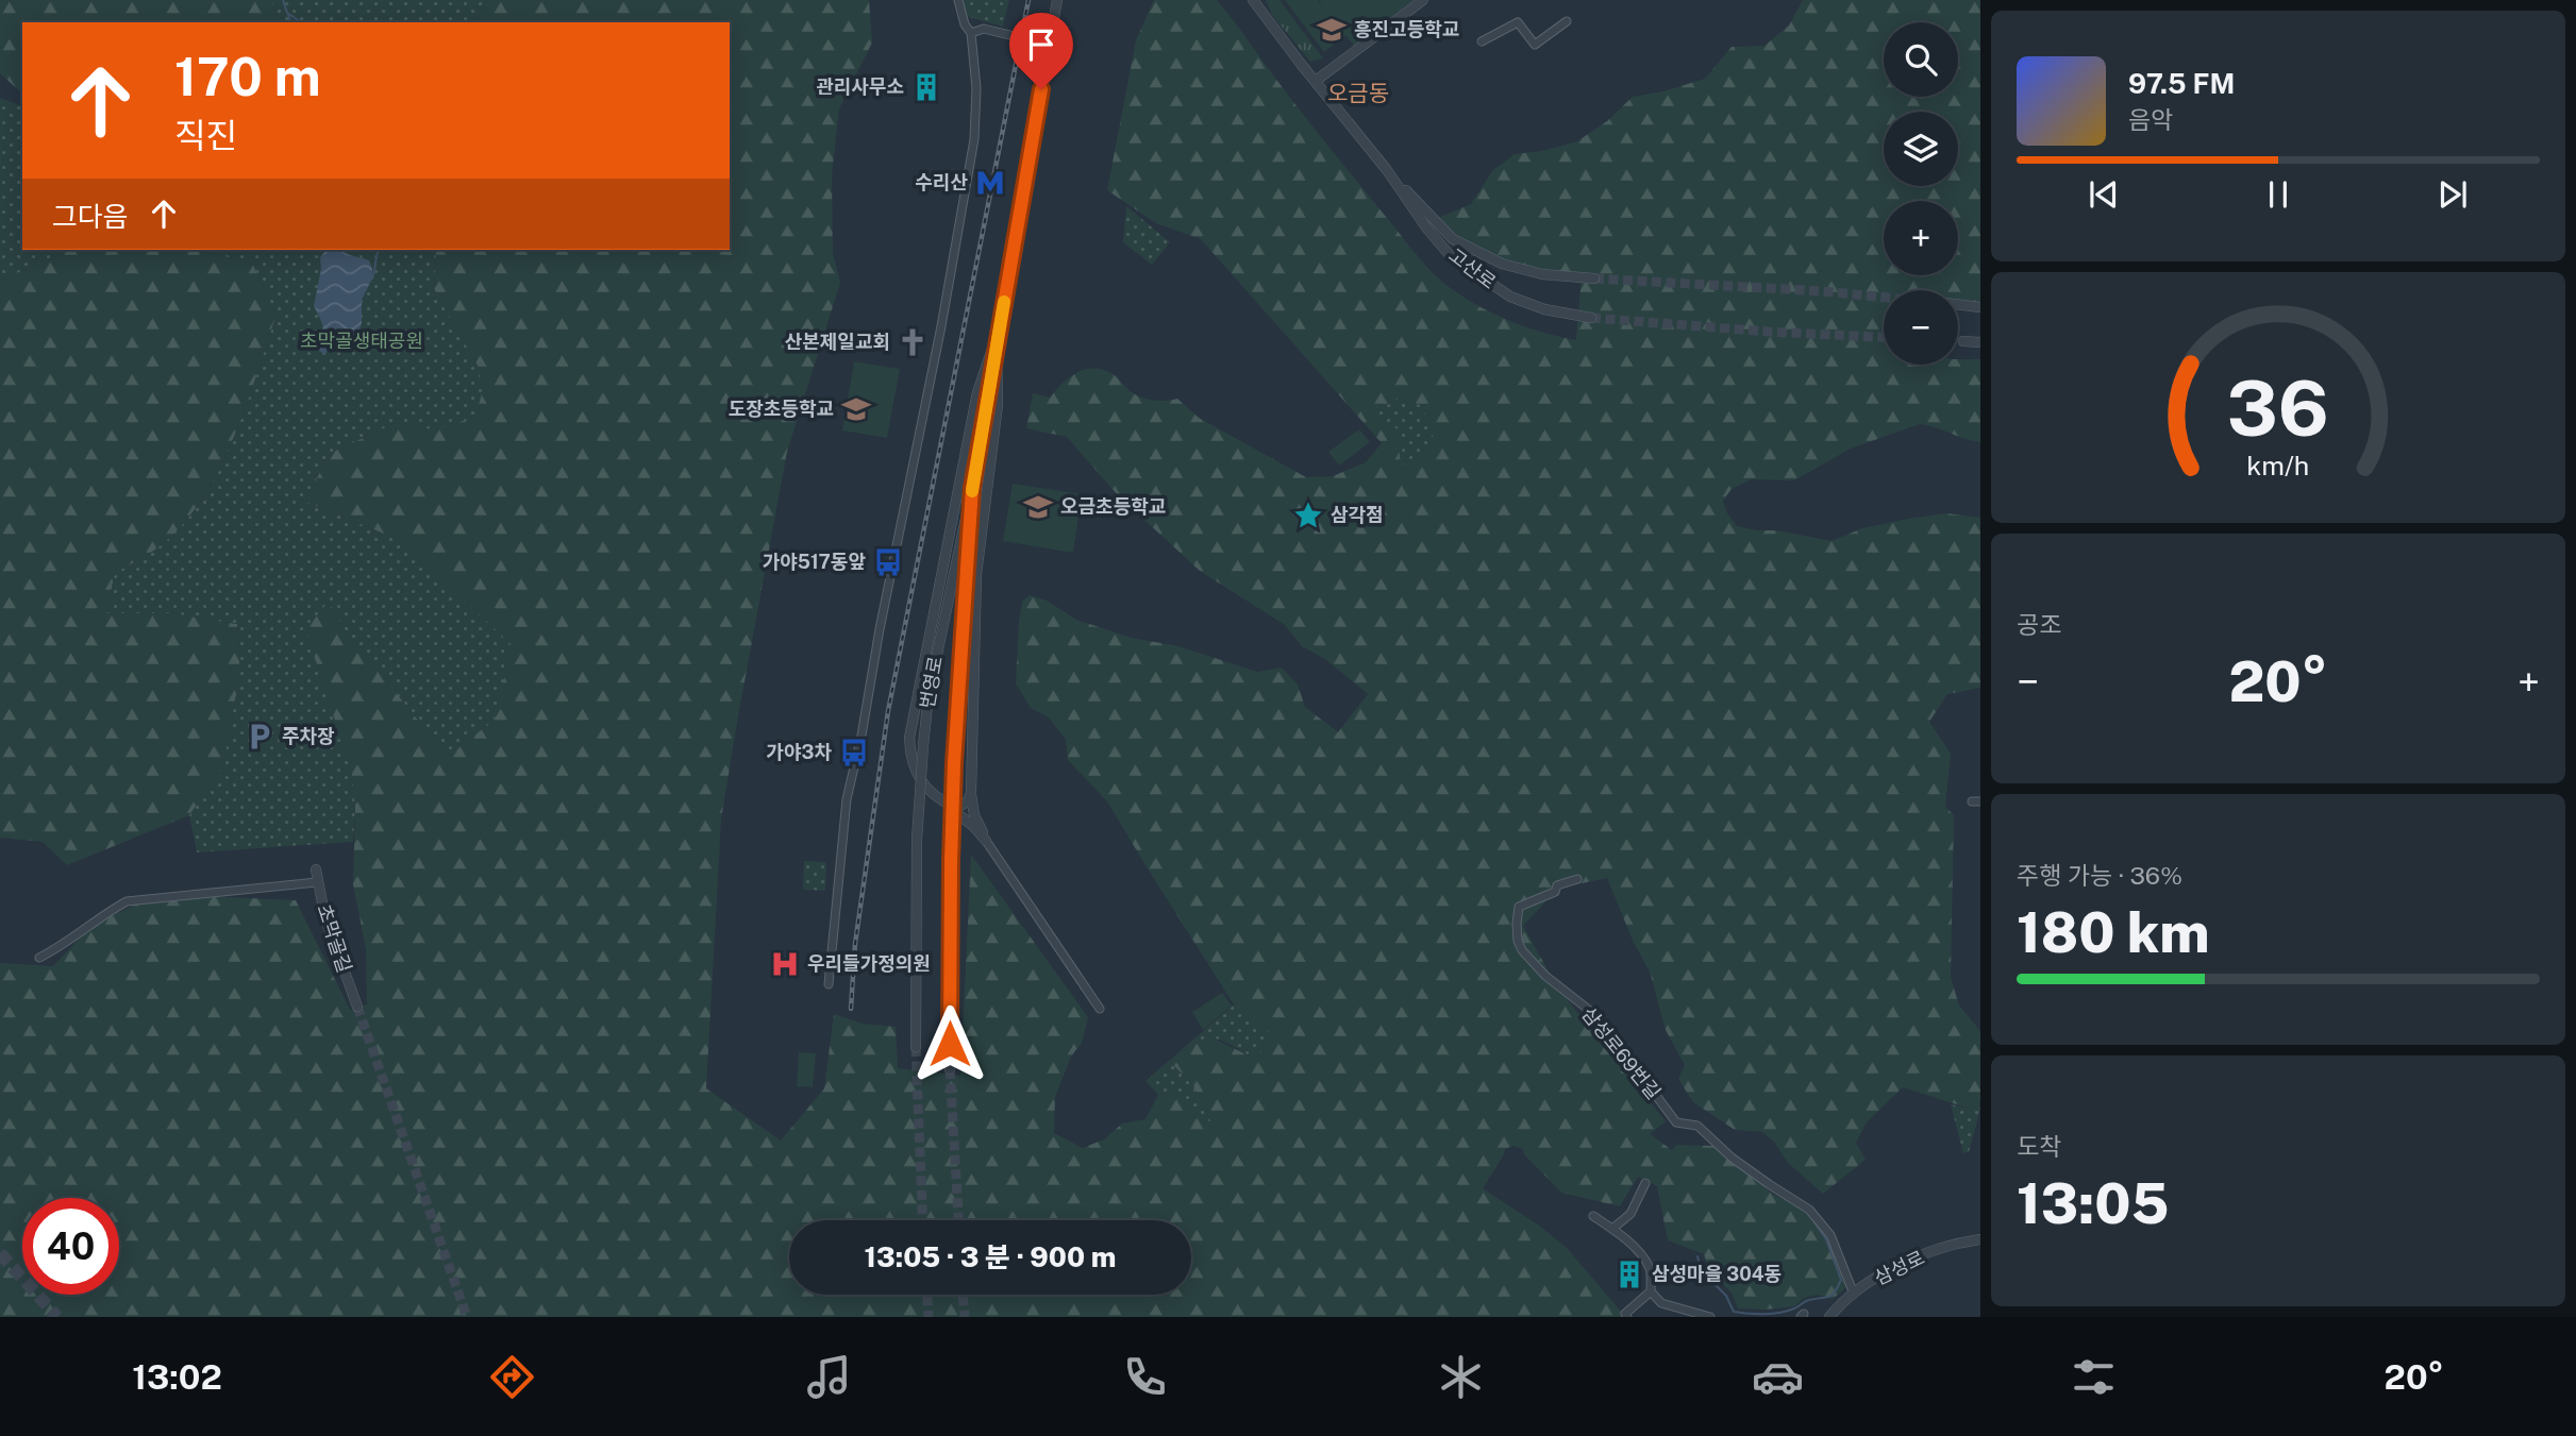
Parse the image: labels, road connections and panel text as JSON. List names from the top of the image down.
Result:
{
  "streets": {
    "street": [
      "고산로",
      "번영로",
      "초막골길",
      "삼성로69번길",
      "삼성로"
    ]
  },
  "crossings": [
    ["삼성로69번길", "삼성로"]
  ],
  "districts": ["오금동"],
  "parks": ["초막골생태공원"],
  "places": {
    "school or university": ["흥진고등학교", "도장초등학교", "오금초등학교"],
    "building": ["관리사무소", "삼성마을 304동"],
    "metro station": ["수리산"],
    "church": ["산본제일교회"],
    "place": ["삼각점"],
    "bus stop": ["가야517동앞", "가야3차"],
    "parking": ["주차장"],
    "hospital": ["우리들가정의원"]
  },
  "page": {
    "map_buttons": ["+", "−"],
    "turn": ["170 m", "직진"],
    "song": ["97.5 FM", "음악"],
    "then": "그다음",
    "tile": [
      "공조",
      ["주행 가능 · 36%", "180 km"],
      ["도착", "13:05"]
    ],
    "heat": ["−", "20°", "+"],
    "limit": "40",
    "trip": "13:05 · 3 분 · 900 m",
    "tabs": ["13:02", "20°"],
    "gauge": ["36", "km/h"]
  }
}
